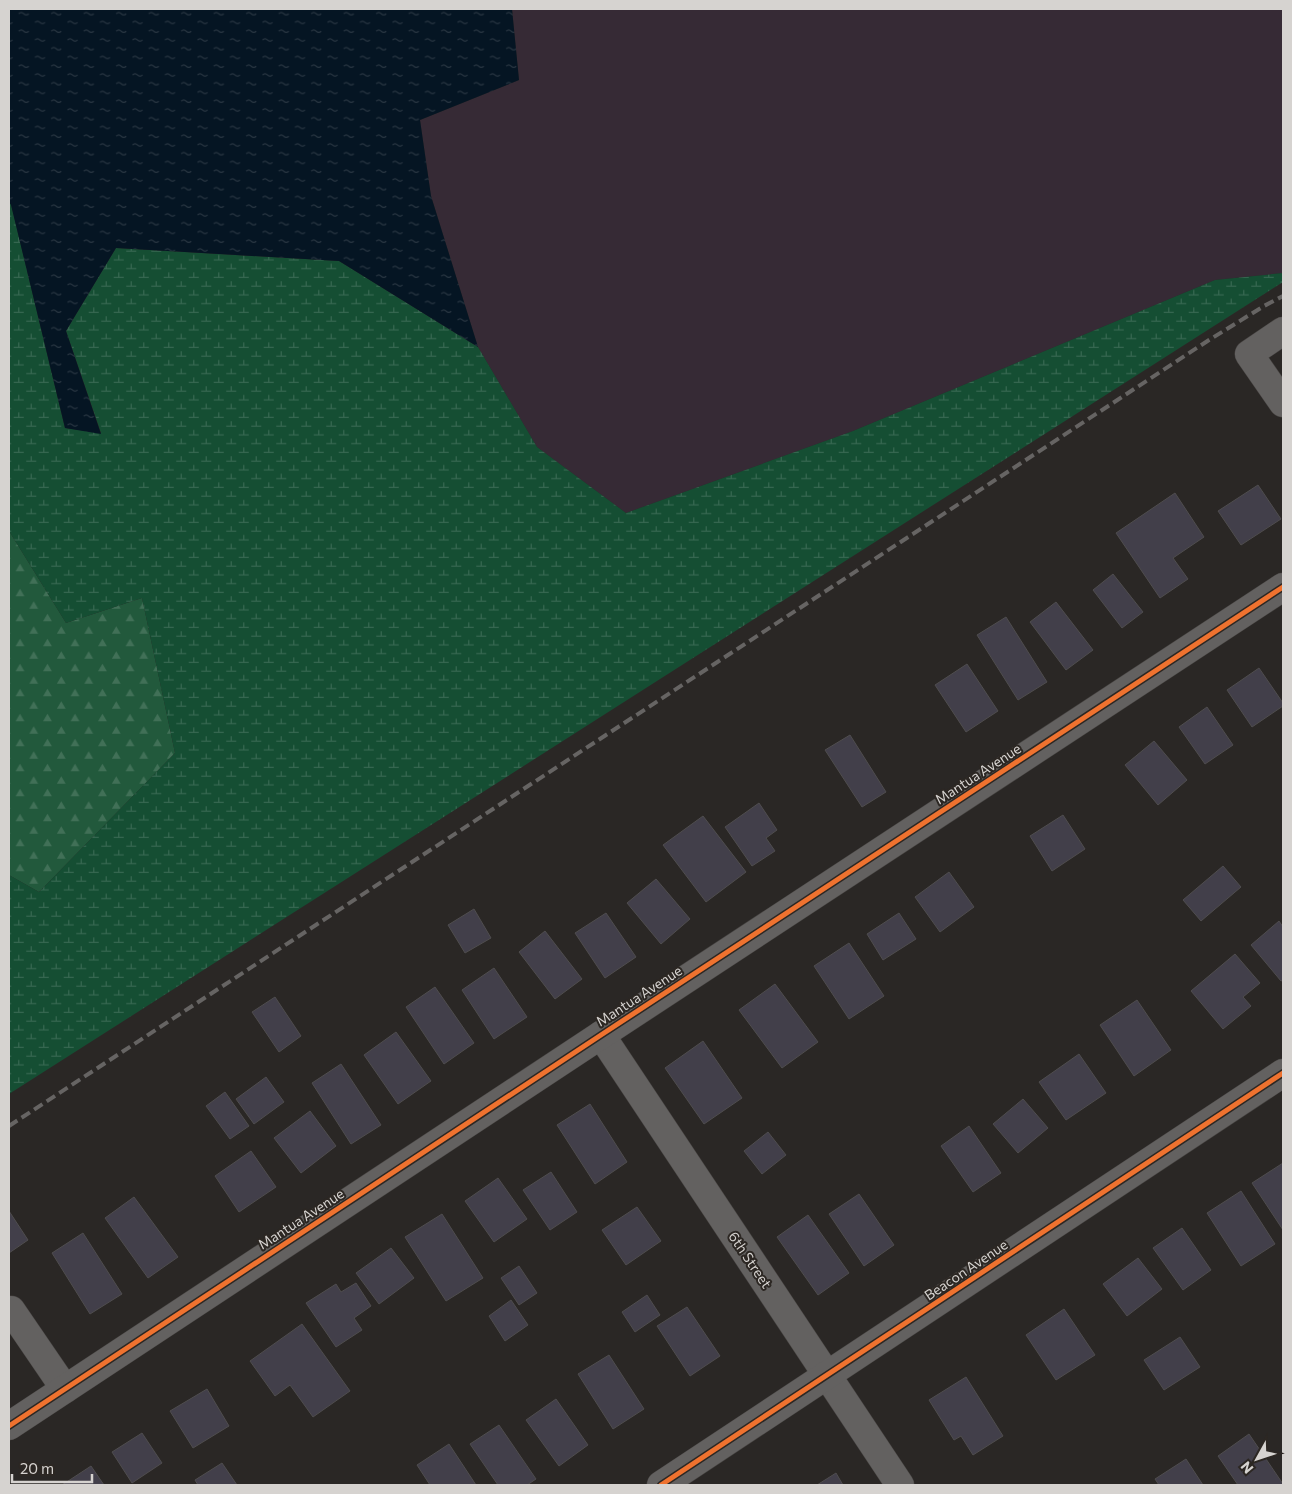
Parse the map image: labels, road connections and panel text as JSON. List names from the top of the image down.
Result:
{
  "streets": {
    "street": ["Mantua Avenue", "6th Street", "Beacon Avenue"]
  },
  "crossings": [
    ["Mantua Avenue", "6th Street"],
    ["6th Street", "Beacon Avenue"]
  ],
  "scale_bar": "20 m",
  "north": "bottom left"
}
